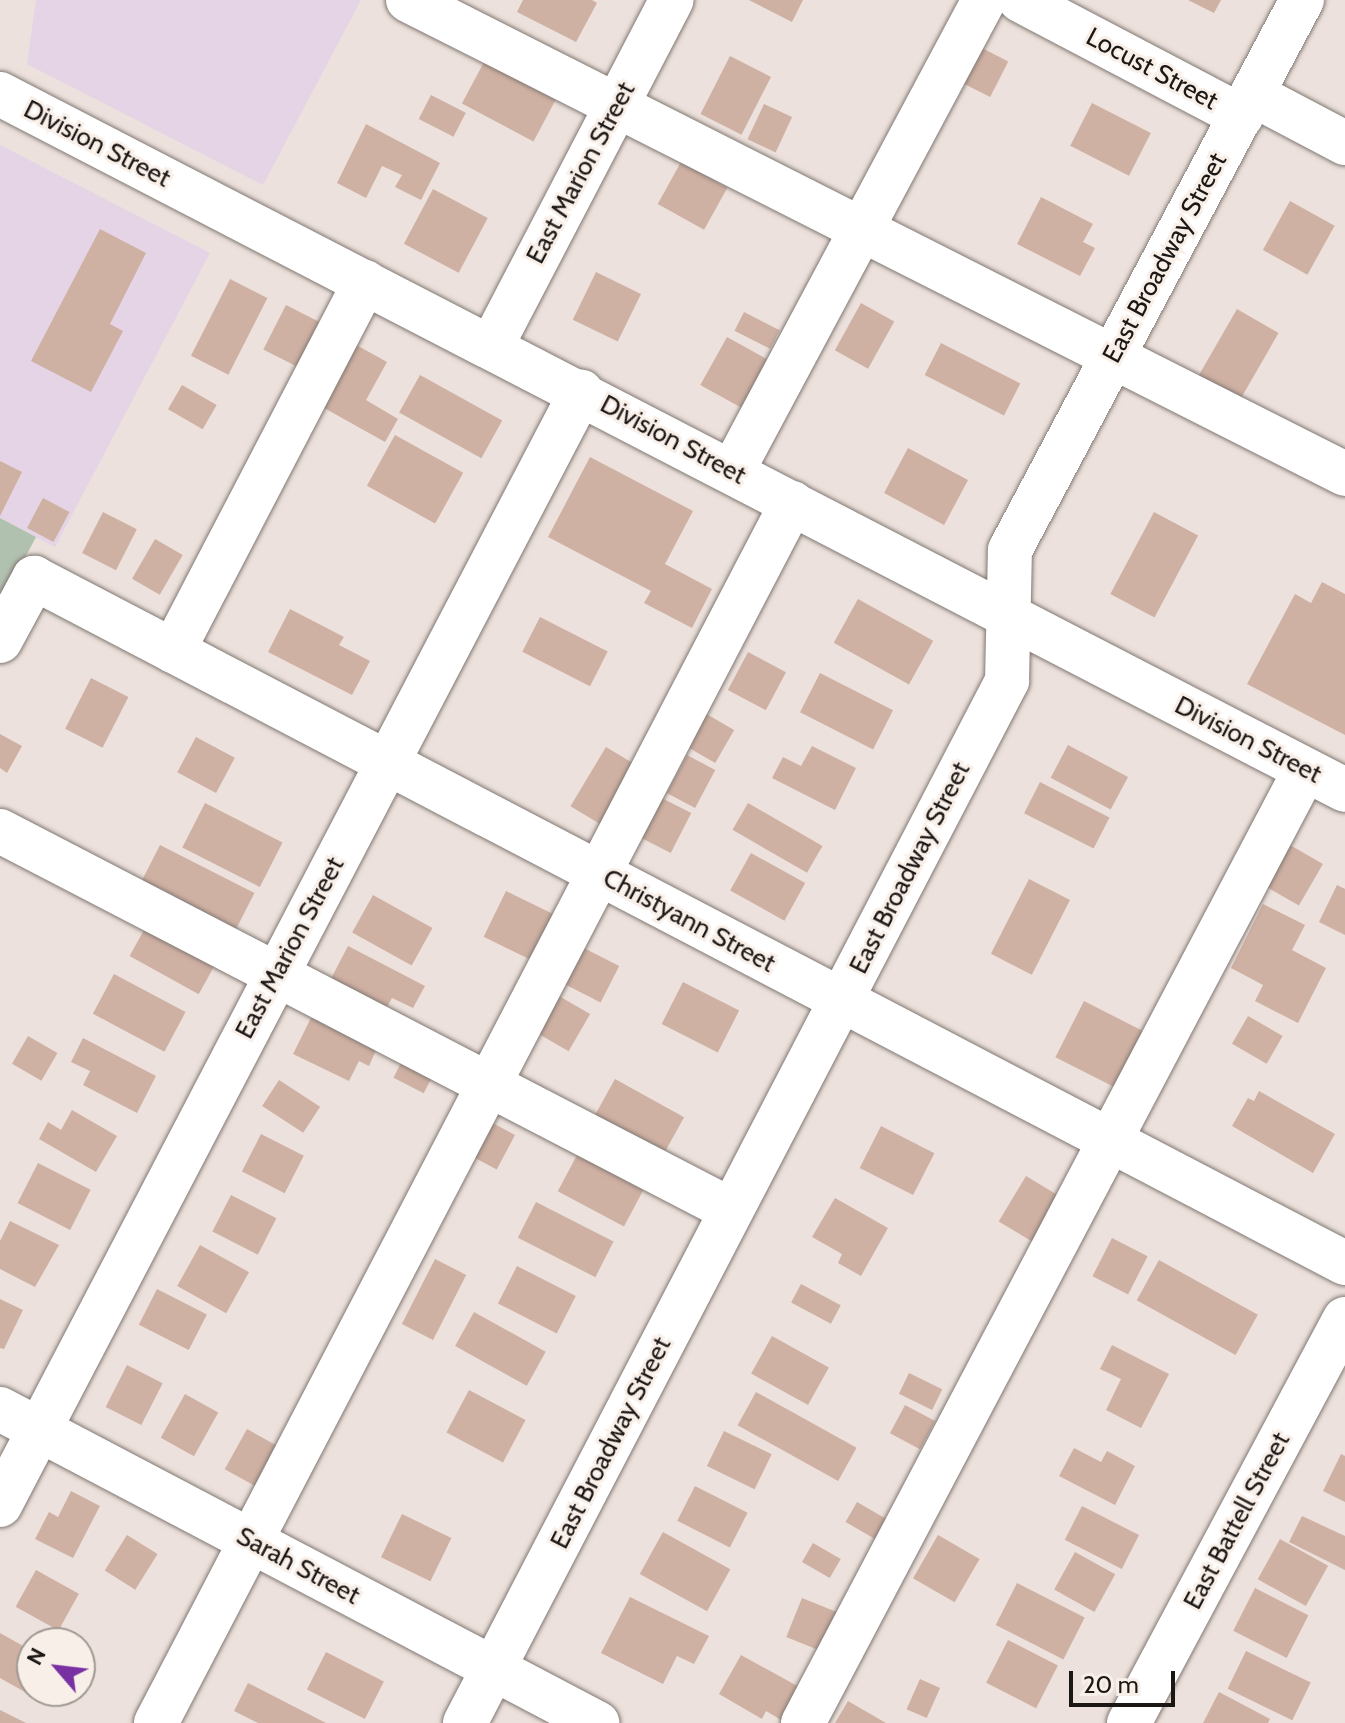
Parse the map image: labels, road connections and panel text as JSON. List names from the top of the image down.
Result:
{
  "streets": {
    "street": [
      "Locust Street",
      "Division Street",
      "East Marion Street",
      "East Broadway Street",
      "Christyann Street",
      "East Battell Street",
      "Sarah Street"
    ]
  },
  "crossings": [
    ["Locust Street", "East Broadway Street"],
    ["Division Street", "East Marion Street"],
    ["Division Street", "East Broadway Street"],
    ["East Marion Street", "Christyann Street"],
    ["East Marion Street", "Sarah Street"],
    ["East Broadway Street", "Christyann Street"],
    ["East Broadway Street", "Sarah Street"]
  ],
  "scale_bar": "20 m",
  "north": "top left"
}
